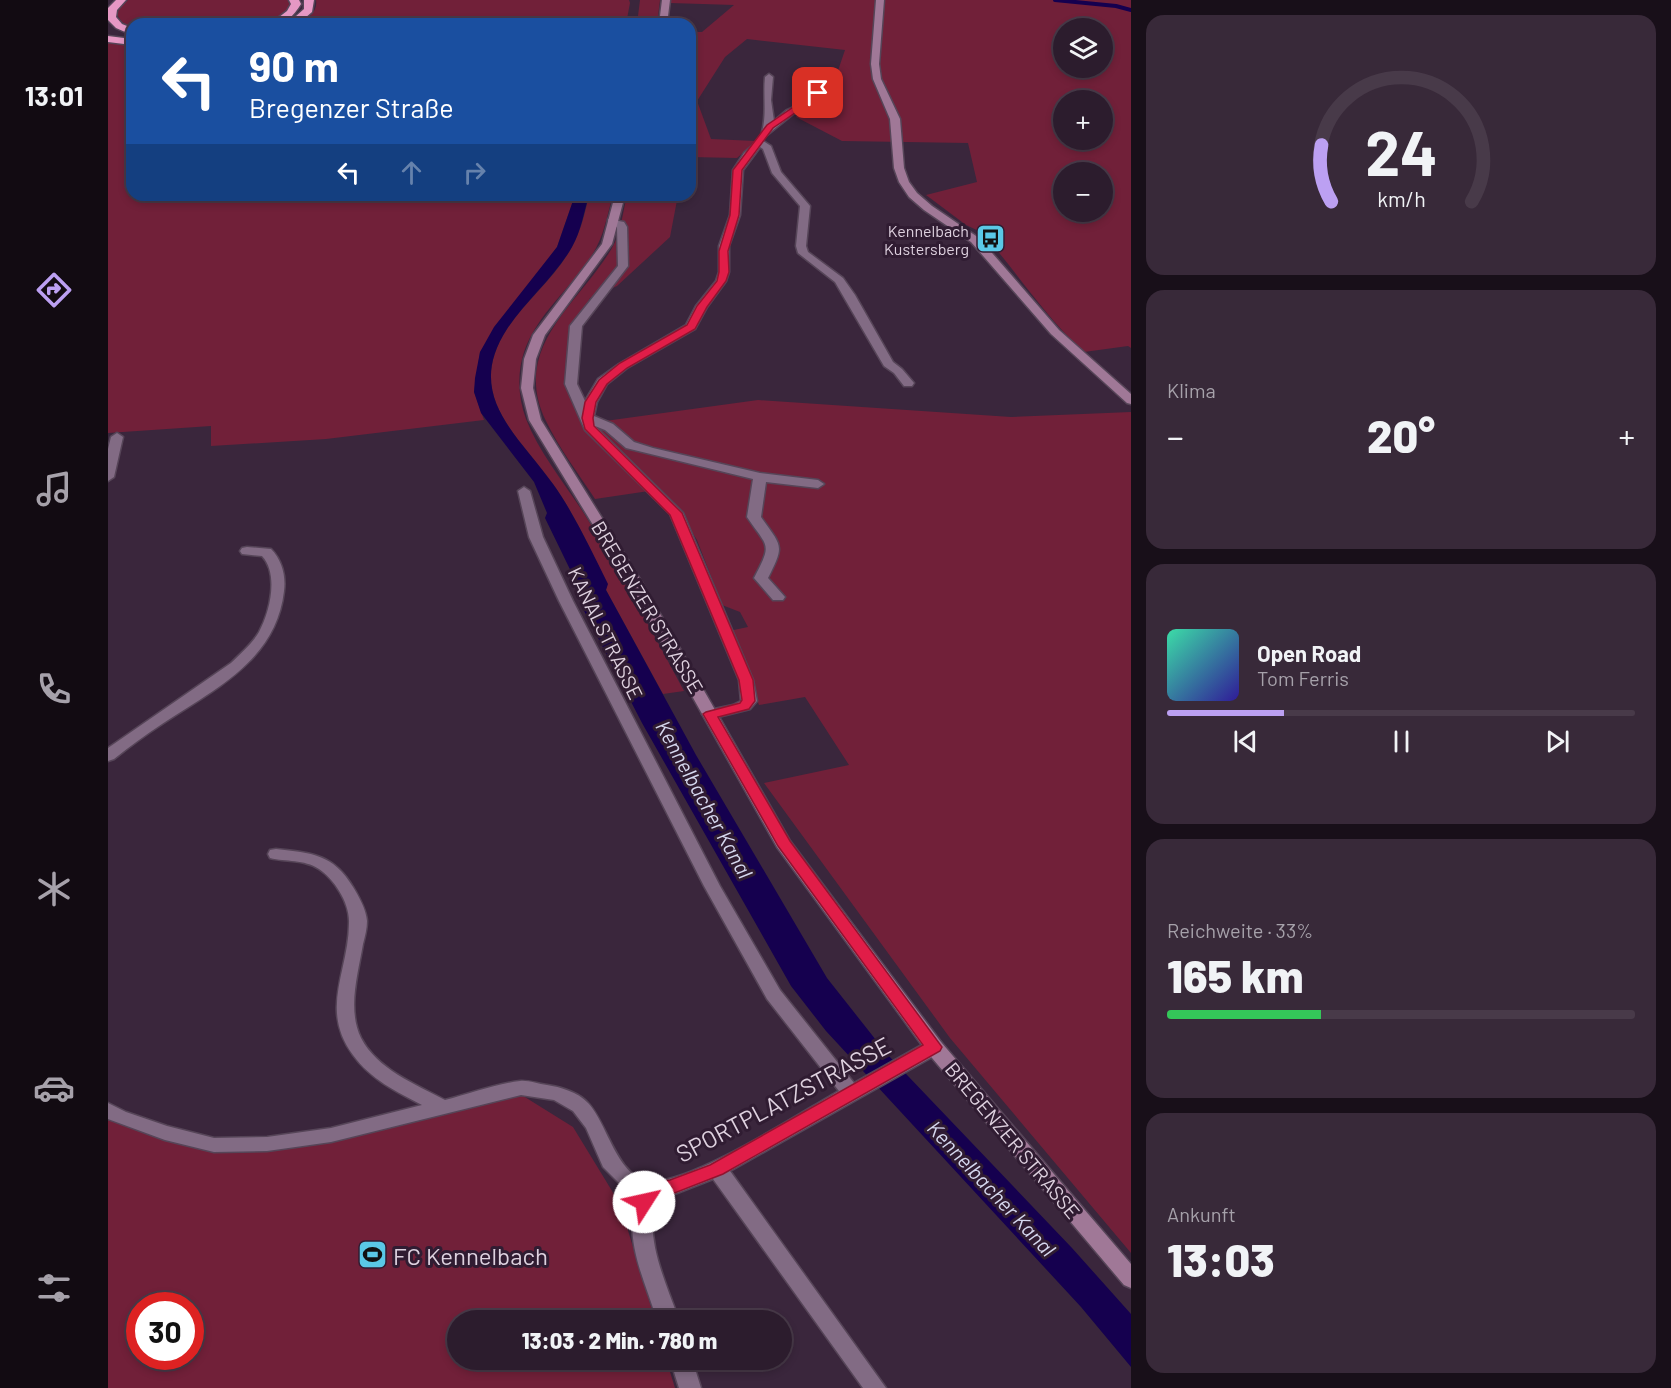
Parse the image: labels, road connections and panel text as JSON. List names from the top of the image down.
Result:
{
  "streets": {
    "main road": ["BREGENZER STRASSE"],
    "street": ["KANALSTRASSE", "SPORTPLATZSTRASSE"]
  },
  "crossings": [
    ["BREGENZER STRASSE", "SPORTPLATZSTRASSE"],
    ["KANALSTRASSE", "SPORTPLATZSTRASSE"]
  ],
  "water": ["Kennelbacher Kanal"],
  "places": {
    "bus stop": ["Kennelbach Kustersberg"],
    "sports": ["FC Kennelbach"]
  },
  "page": {
    "tabs": "13:01",
    "map_buttons": ["+", "−"],
    "turn": ["90 m", "Bregenzer Straße"],
    "tile": [
      "Klima",
      ["Reichweite · 33%", "165 km"],
      ["Ankunft", "13:03"]
    ],
    "heat": ["−", "20°", "+"],
    "song": ["Open Road", "Tom Ferris"],
    "limit": "30",
    "trip": "13:03 · 2 Min. · 780 m",
    "gauge": ["24", "km/h"]
  }
}
